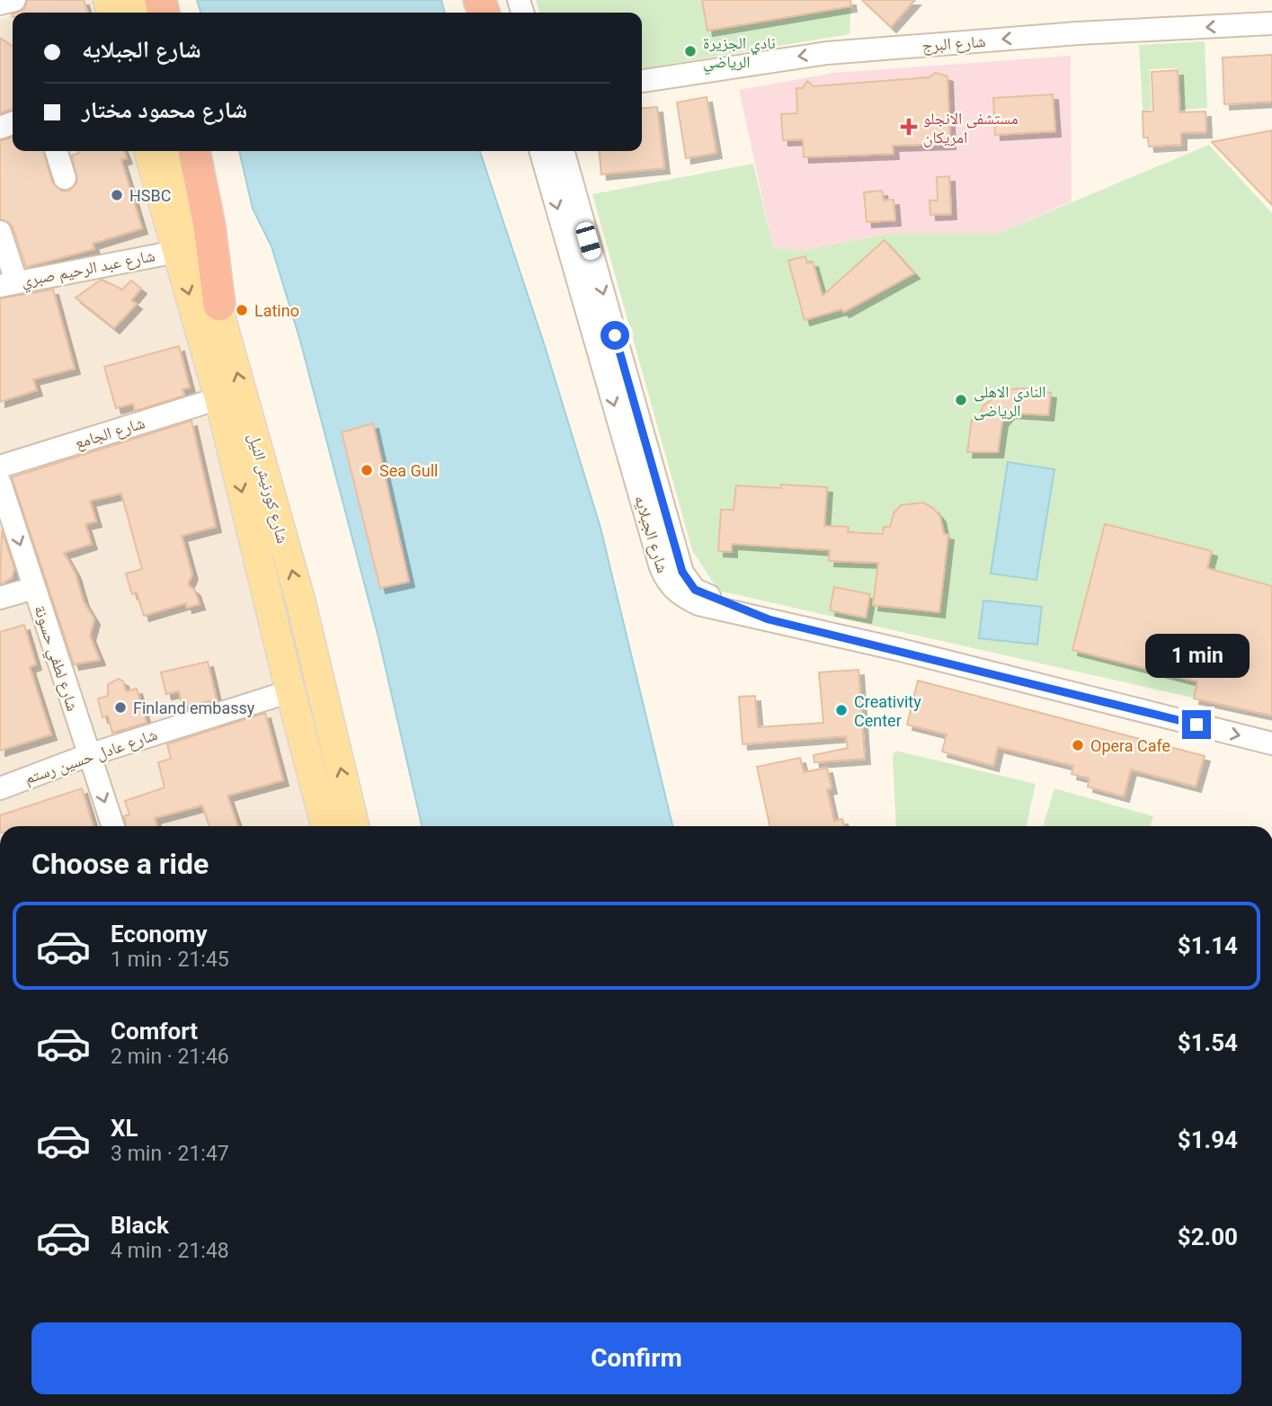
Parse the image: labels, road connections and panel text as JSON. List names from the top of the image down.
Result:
{
  "streets": {
    "main road": ["شارع كورنيش النيل"],
    "street": [
      "شارع البرج",
      "شارع عبد الرحيم صبري",
      "شارع الجامع",
      "شارع الجبلايه",
      "شارع لطفي حسونة",
      "شارع عادل حسين رستم"
    ]
  },
  "crossings": [
    ["شارع عبد الرحيم صبري", "شارع كورنيش النيل"],
    ["شارع الجامع", "شارع كورنيش النيل"],
    ["شارع كورنيش النيل", "شارع عادل حسين رستم"],
    ["شارع لطفي حسونة", "شارع عادل حسين رستم"]
  ],
  "one_way": ["شارع البرج", "شارع الجبلايه", "شارع لطفي حسونة"],
  "places": {
    "other": [
      "نادي الجزيرة الرياضي",
      "HSBC",
      "Latino",
      "النادى الاهلى الرياضى",
      "Sea Gull",
      "Finland embassy",
      "Creativity Center",
      "Opera Cafe"
    ],
    "health": ["مستشفى الانجلو امريكان"]
  },
  "page": {
    "banner": ["شارع الجبلايه", "شارع محمود مختار"],
    "bubble": "1 min",
    "heading": "Choose a ride",
    "list": [
      {
        "name": "Economy",
        "note": "1 min · 21:45",
        "value": "$1.14"
      },
      {
        "name": "Comfort",
        "note": "2 min · 21:46",
        "value": "$1.54"
      },
      {
        "name": "XL",
        "note": "3 min · 21:47",
        "value": "$1.94"
      },
      {
        "name": "Black",
        "note": "4 min · 21:48",
        "value": "$2.00"
      }
    ],
    "buttons": "Confirm"
  }
}
